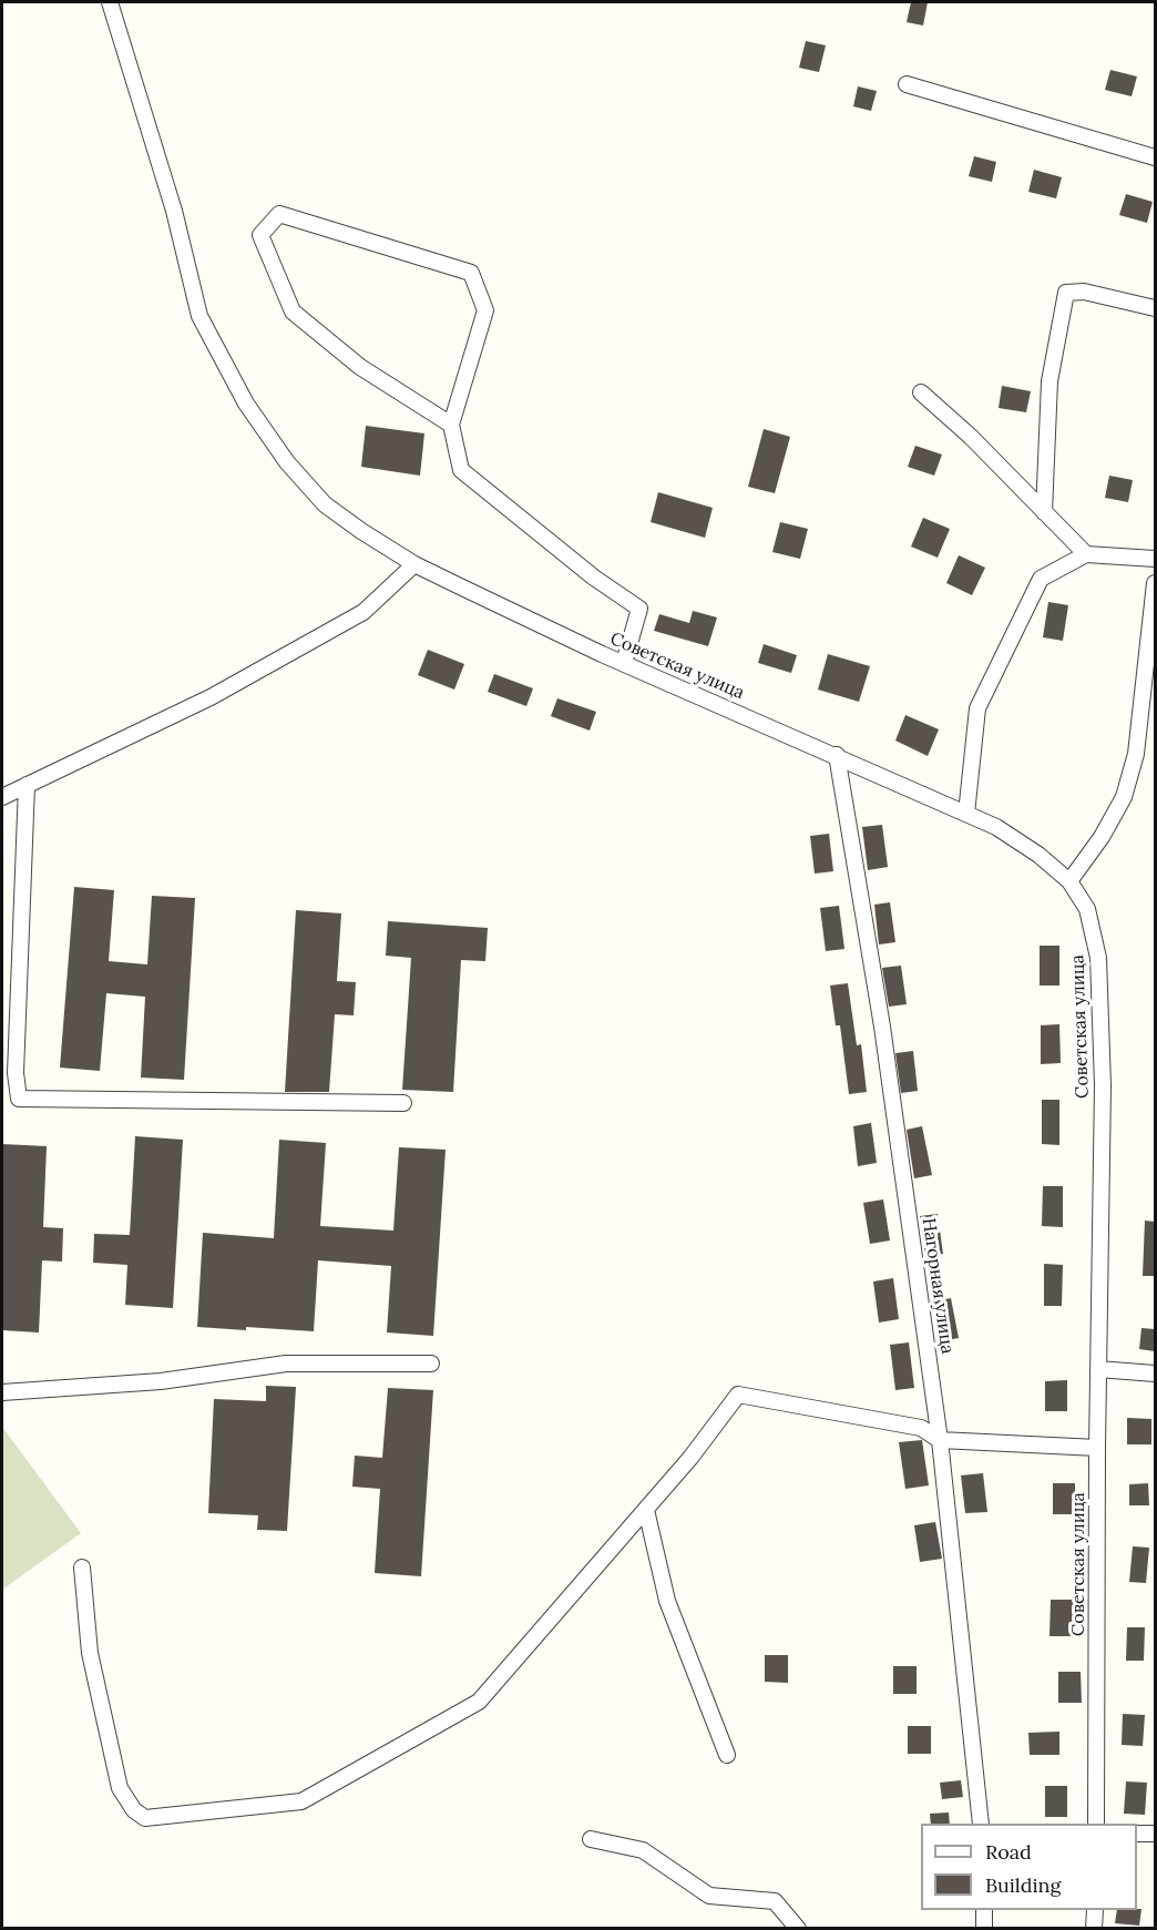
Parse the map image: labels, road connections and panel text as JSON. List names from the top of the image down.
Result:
{
  "streets": {
    "street": ["Советская улица", "Нагорная улица"]
  },
  "crossings": [
    ["Советская улица", "Нагорная улица"]
  ],
  "legend": ["Road", "Building"]
}
